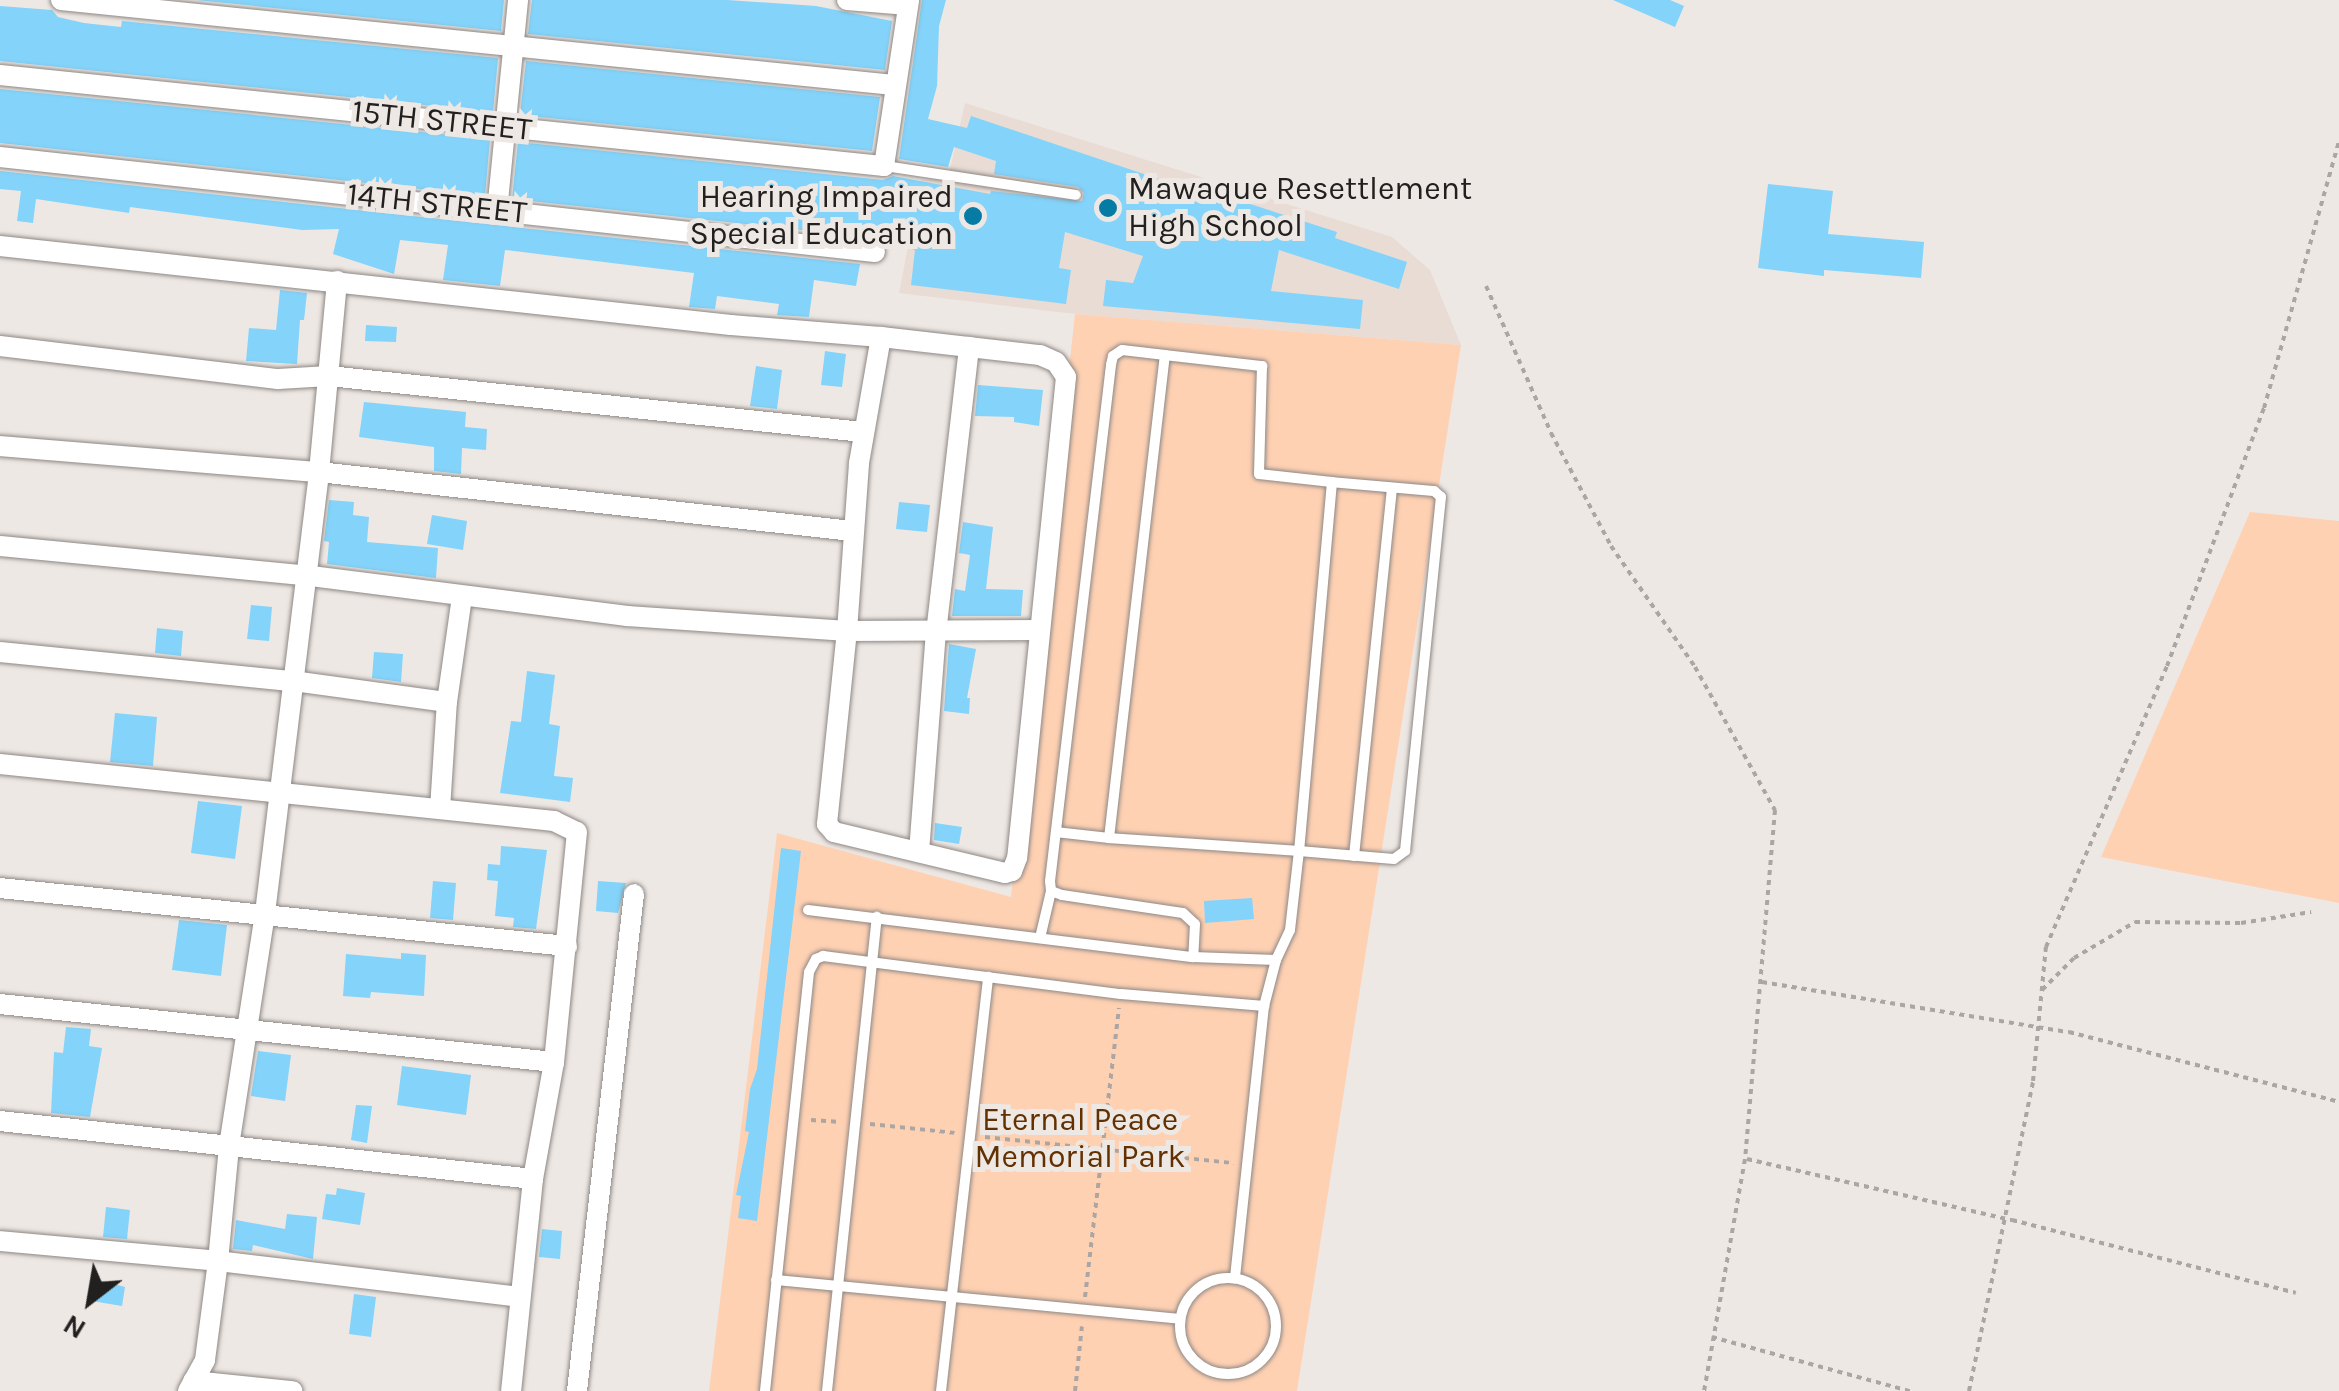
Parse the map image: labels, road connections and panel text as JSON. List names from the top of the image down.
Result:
{
  "streets": {
    "street": ["15TH STREET", "14TH STREET"]
  },
  "parks": ["Eternal Peace Memorial Park"],
  "places": ["Mawaque Resettlement High School", "Hearing Impaired Special Education"],
  "north": "bottom left"
}
